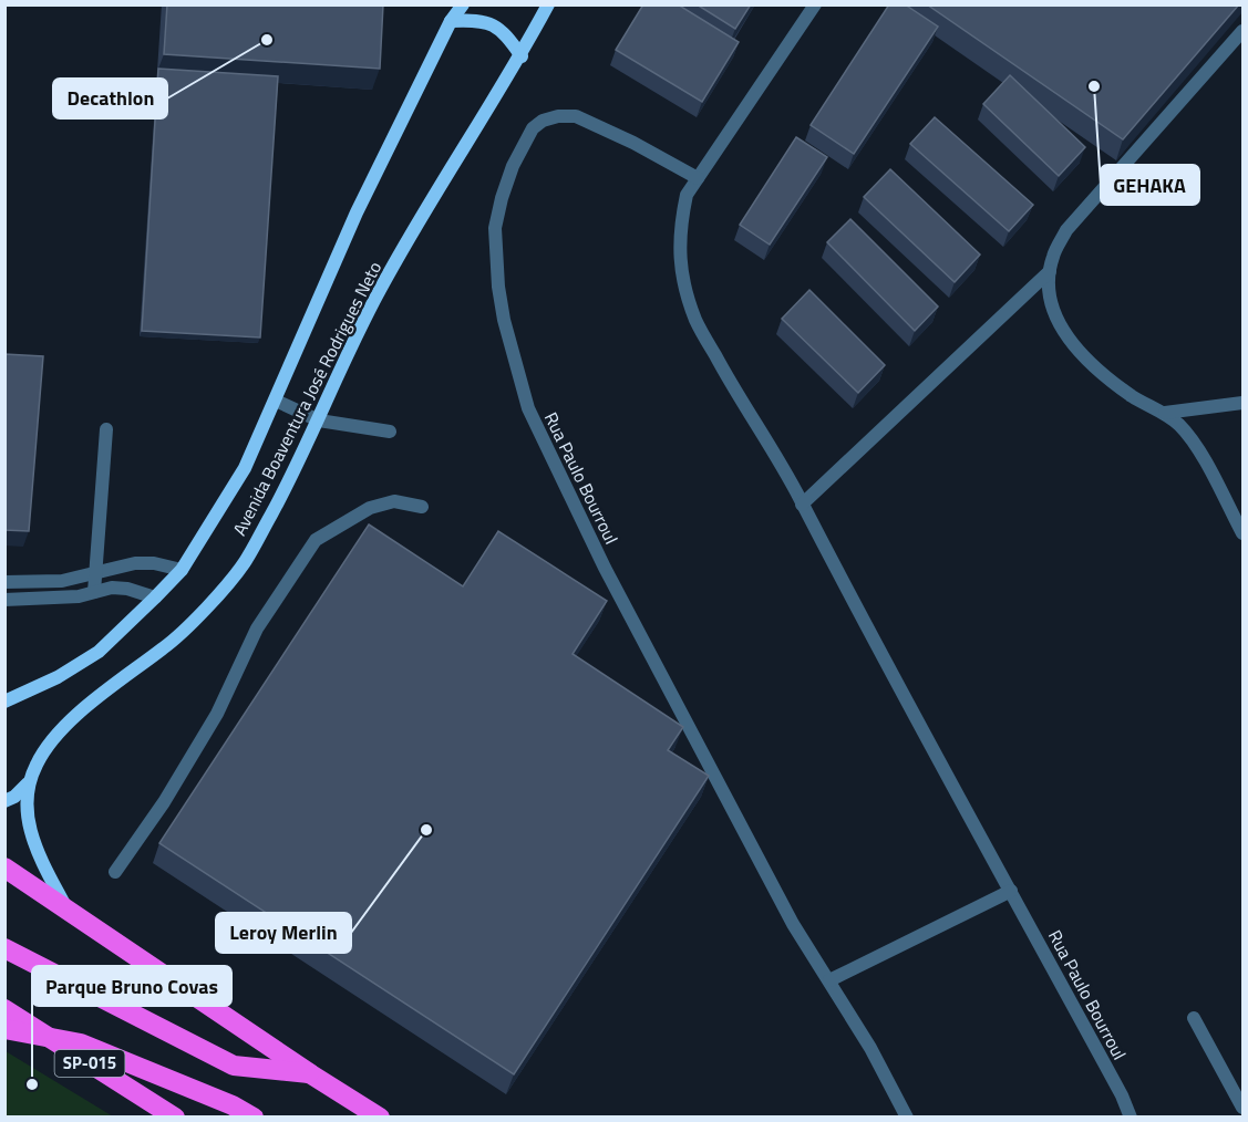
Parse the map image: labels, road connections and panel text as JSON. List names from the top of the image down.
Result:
{
  "streets": {
    "highway": ["SP-015"],
    "street": ["Avenida Boaventura José Rodrigues Neto", "Rua Paulo Bourroul"]
  },
  "places": [
    "Decathlon",
    "GEHAKA",
    "Leroy Merlin",
    "Parque Bruno Covas"
  ]
}
